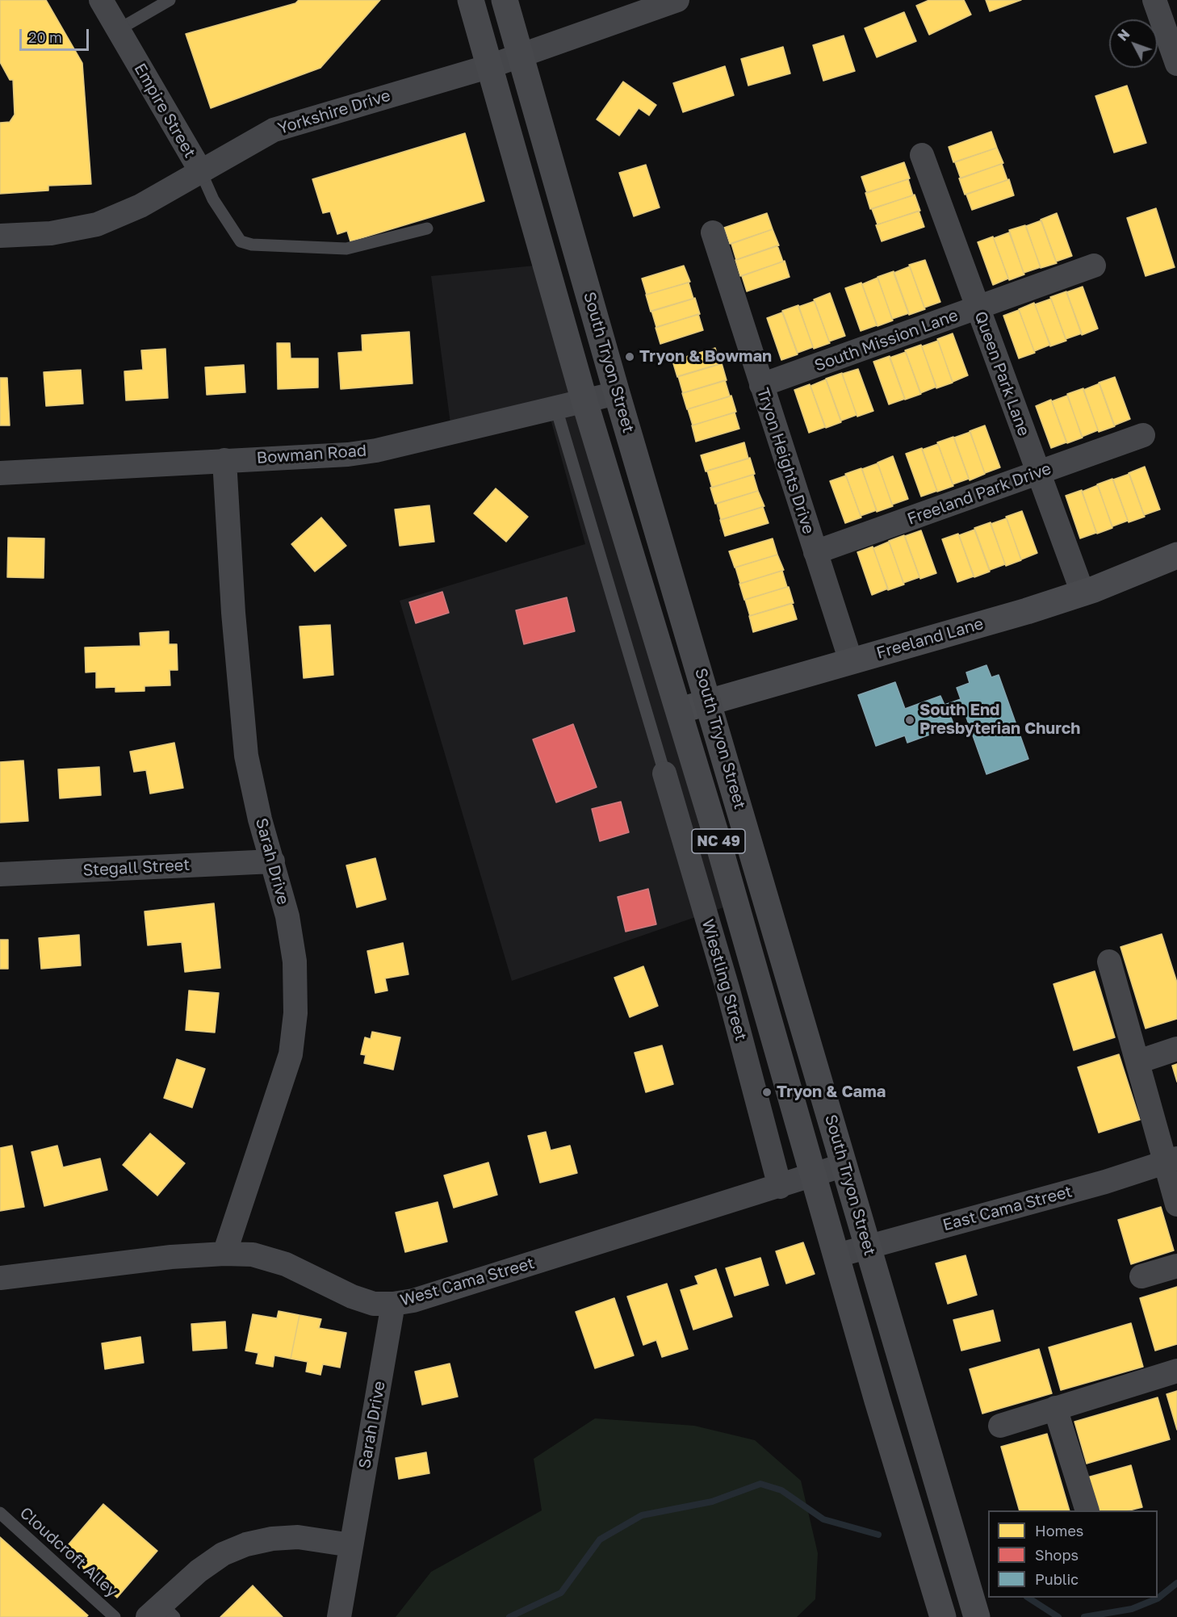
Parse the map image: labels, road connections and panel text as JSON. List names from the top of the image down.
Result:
{
  "streets": {
    "main road": ["South Tryon Street", "NC 49"],
    "street": [
      "Empire Street",
      "Yorkshire Drive",
      "South Mission Lane",
      "Queen Park Lane",
      "Bowman Road",
      "Tryon Heights Drive",
      "Freeland Park Drive",
      "Freeland Lane",
      "Sarah Drive",
      "Stegall Street",
      "Wiestling Street",
      "East Cama Street",
      "West Cama Street"
    ],
    "lane": ["Cloudcroft Alley"]
  },
  "crossings": [
    ["Empire Street", "Yorkshire Drive"],
    ["Yorkshire Drive", "South Tryon Street"],
    ["South Mission Lane", "Queen Park Lane"],
    ["South Mission Lane", "Tryon Heights Drive"],
    ["South Tryon Street", "Bowman Road"],
    ["South Tryon Street", "Freeland Lane"],
    ["South Tryon Street", "East Cama Street"],
    ["South Tryon Street", "West Cama Street"],
    ["Queen Park Lane", "Freeland Park Drive"],
    ["Queen Park Lane", "Freeland Lane"],
    ["Bowman Road", "Sarah Drive"],
    ["Tryon Heights Drive", "Freeland Park Drive"],
    ["Tryon Heights Drive", "Freeland Lane"],
    ["Sarah Drive", "Stegall Street"],
    ["Sarah Drive", "West Cama Street"],
    ["Wiestling Street", "West Cama Street"]
  ],
  "places": ["Tryon & Bowman", "South End Presbyterian Church", "Tryon & Cama"],
  "legend": ["Homes", "Shops", "Public"],
  "scale_bar": "20 m",
  "north": "top left"
}
